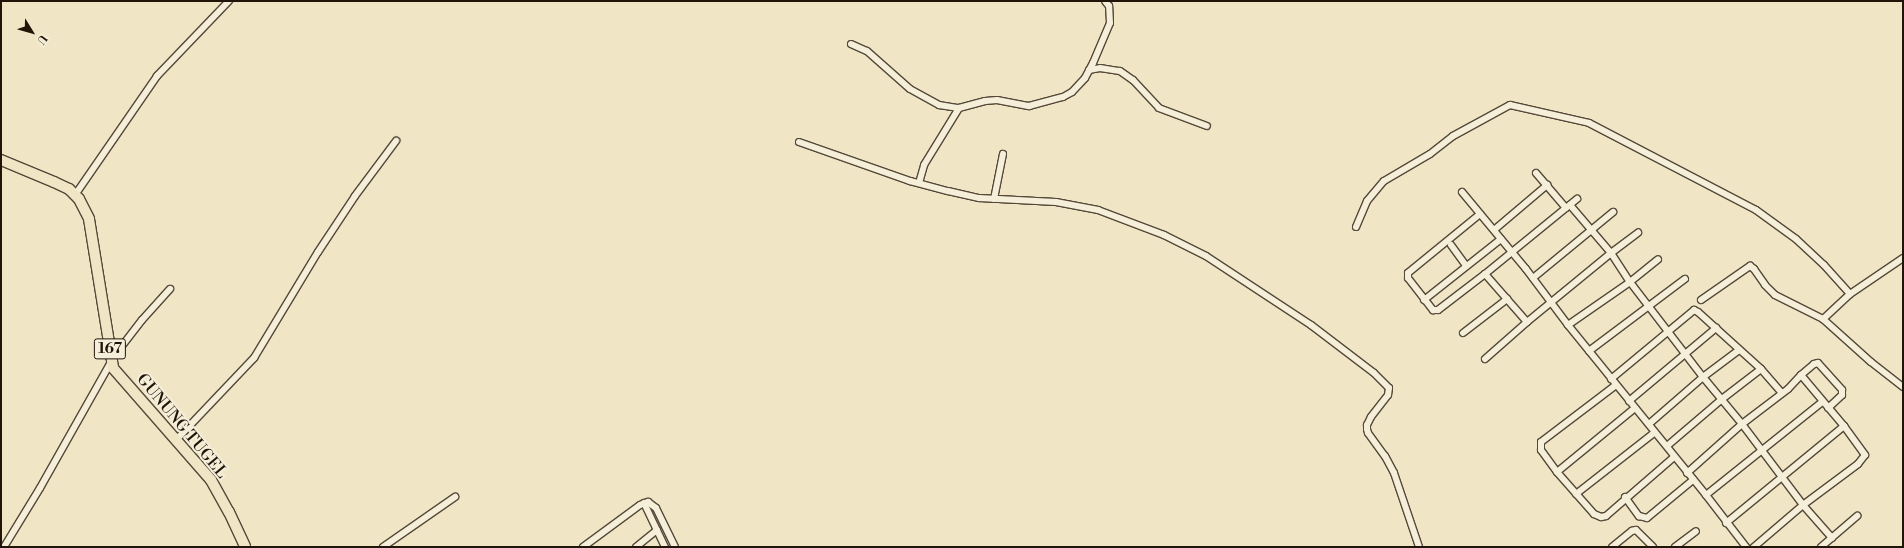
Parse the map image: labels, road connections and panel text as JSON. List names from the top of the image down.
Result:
{
  "streets": {
    "main road": ["167", "GUNUNG TUGEL"]
  },
  "north": "bottom right"
}
